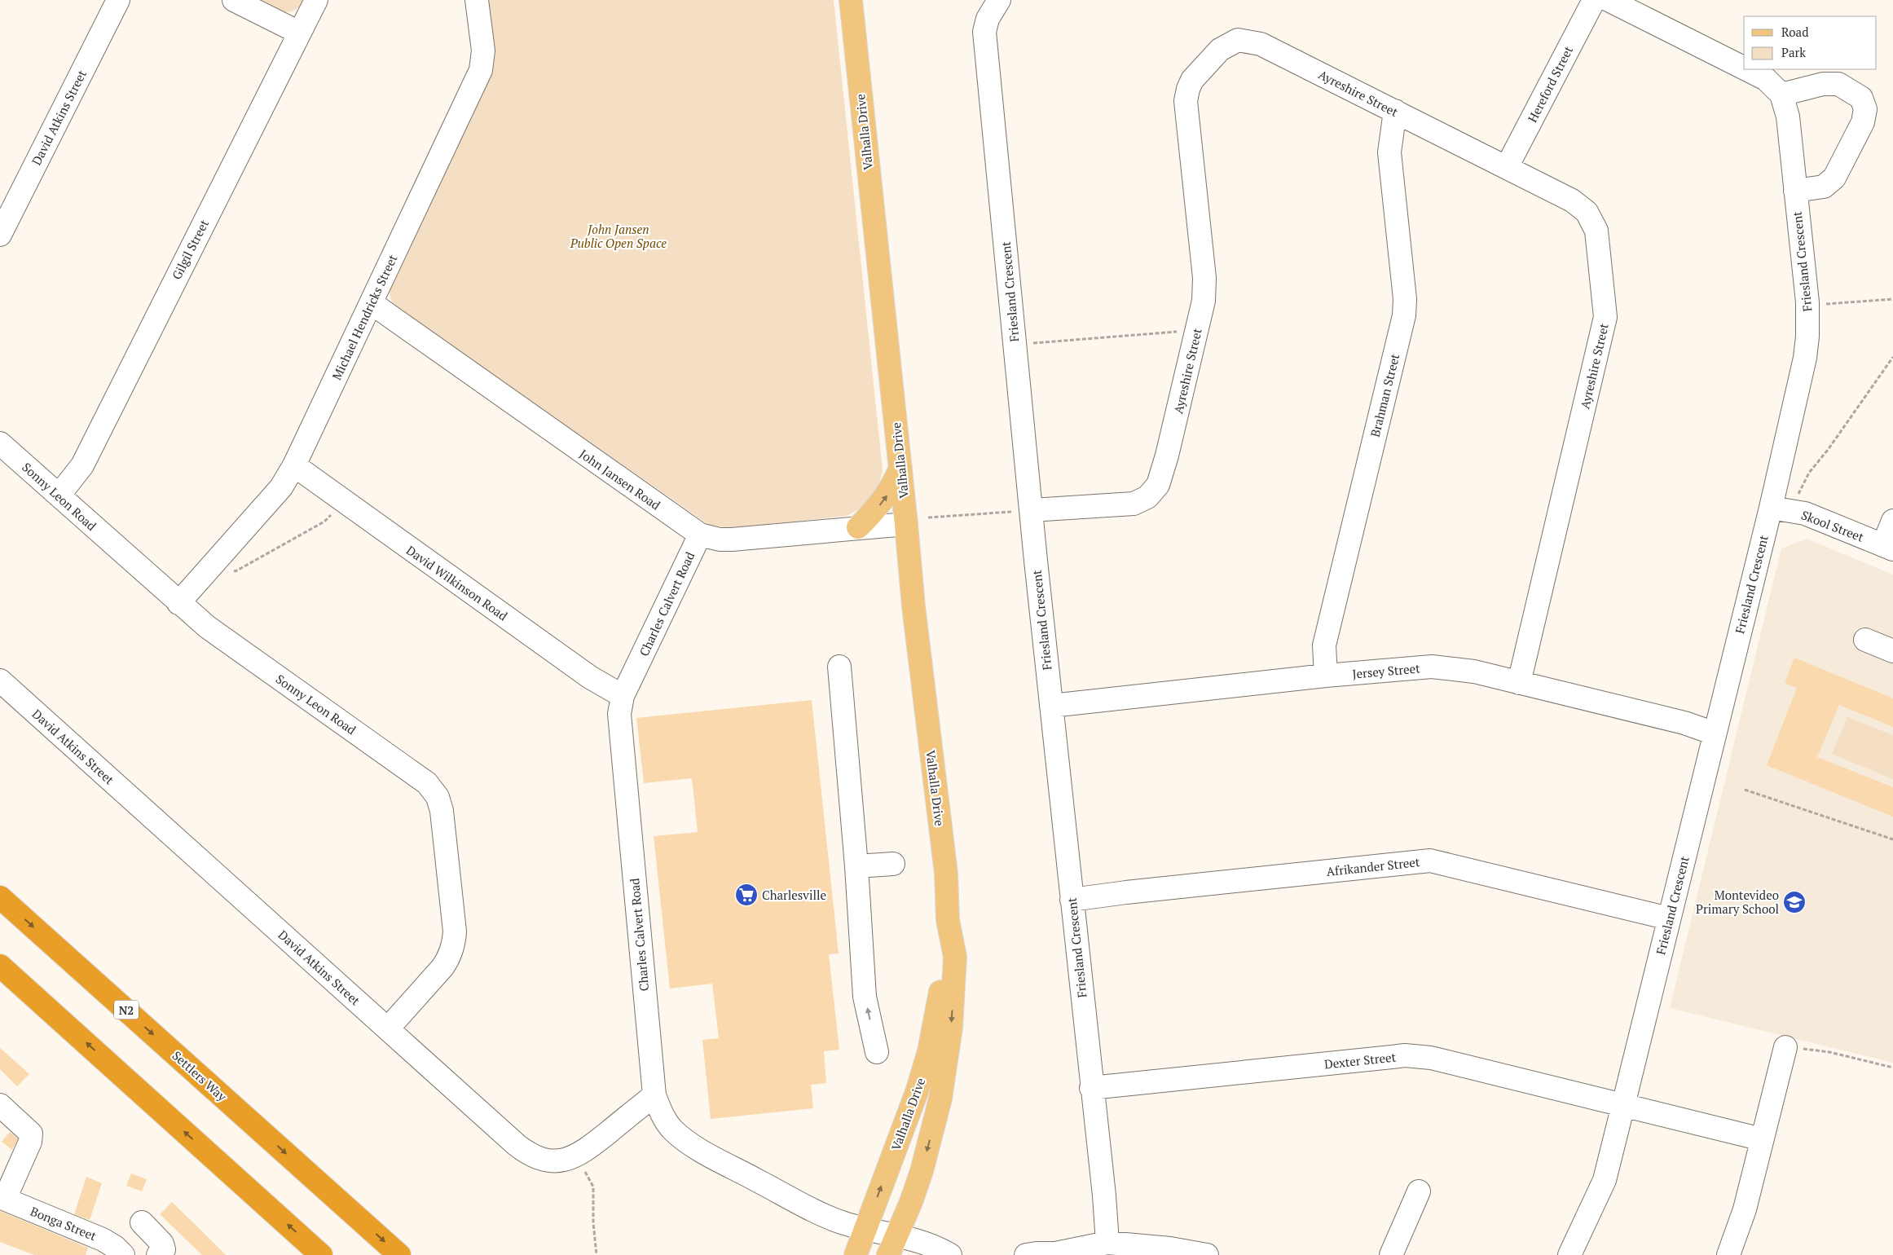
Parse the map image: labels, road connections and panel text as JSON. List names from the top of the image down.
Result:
{
  "streets": {
    "highway": ["N2", "Settlers Way"],
    "main road": ["Valhalla Drive"],
    "street": [
      "Hereford Street",
      "Ayreshire Street",
      "David Atkins Street",
      "Gilgil Street",
      "Friesland Crescent",
      "Michael Hendricks Street",
      "Brahman Street",
      "John Jansen Road",
      "Sonny Leon Road",
      "Skool Street",
      "David Wilkinson Road",
      "Charles Calvert Road",
      "Jersey Street",
      "Afrikander Street",
      "Dexter Street",
      "Bonga Street"
    ]
  },
  "crossings": [
    ["Hereford Street", "Ayreshire Street"],
    ["Ayreshire Street", "Friesland Crescent"],
    ["Ayreshire Street", "Brahman Street"],
    ["Ayreshire Street", "Jersey Street"],
    ["David Atkins Street", "Sonny Leon Road"],
    ["David Atkins Street", "Charles Calvert Road"],
    ["Valhalla Drive", "John Jansen Road"],
    ["Valhalla Drive", "Charles Calvert Road"],
    ["Gilgil Street", "Sonny Leon Road"],
    ["Friesland Crescent", "Skool Street"],
    ["Friesland Crescent", "Jersey Street"],
    ["Friesland Crescent", "Afrikander Street"],
    ["Friesland Crescent", "Dexter Street"],
    ["Michael Hendricks Street", "John Jansen Road"],
    ["Michael Hendricks Street", "Sonny Leon Road"],
    ["Michael Hendricks Street", "David Wilkinson Road"],
    ["Brahman Street", "Jersey Street"],
    ["John Jansen Road", "Charles Calvert Road"],
    ["David Wilkinson Road", "Charles Calvert Road"]
  ],
  "parks": ["John Jansen Public Open Space"],
  "places": {
    "supermarket": ["Charlesville"],
    "school or university": ["Montevideo Primary School"]
  },
  "legend": ["Road", "Park"]
}
